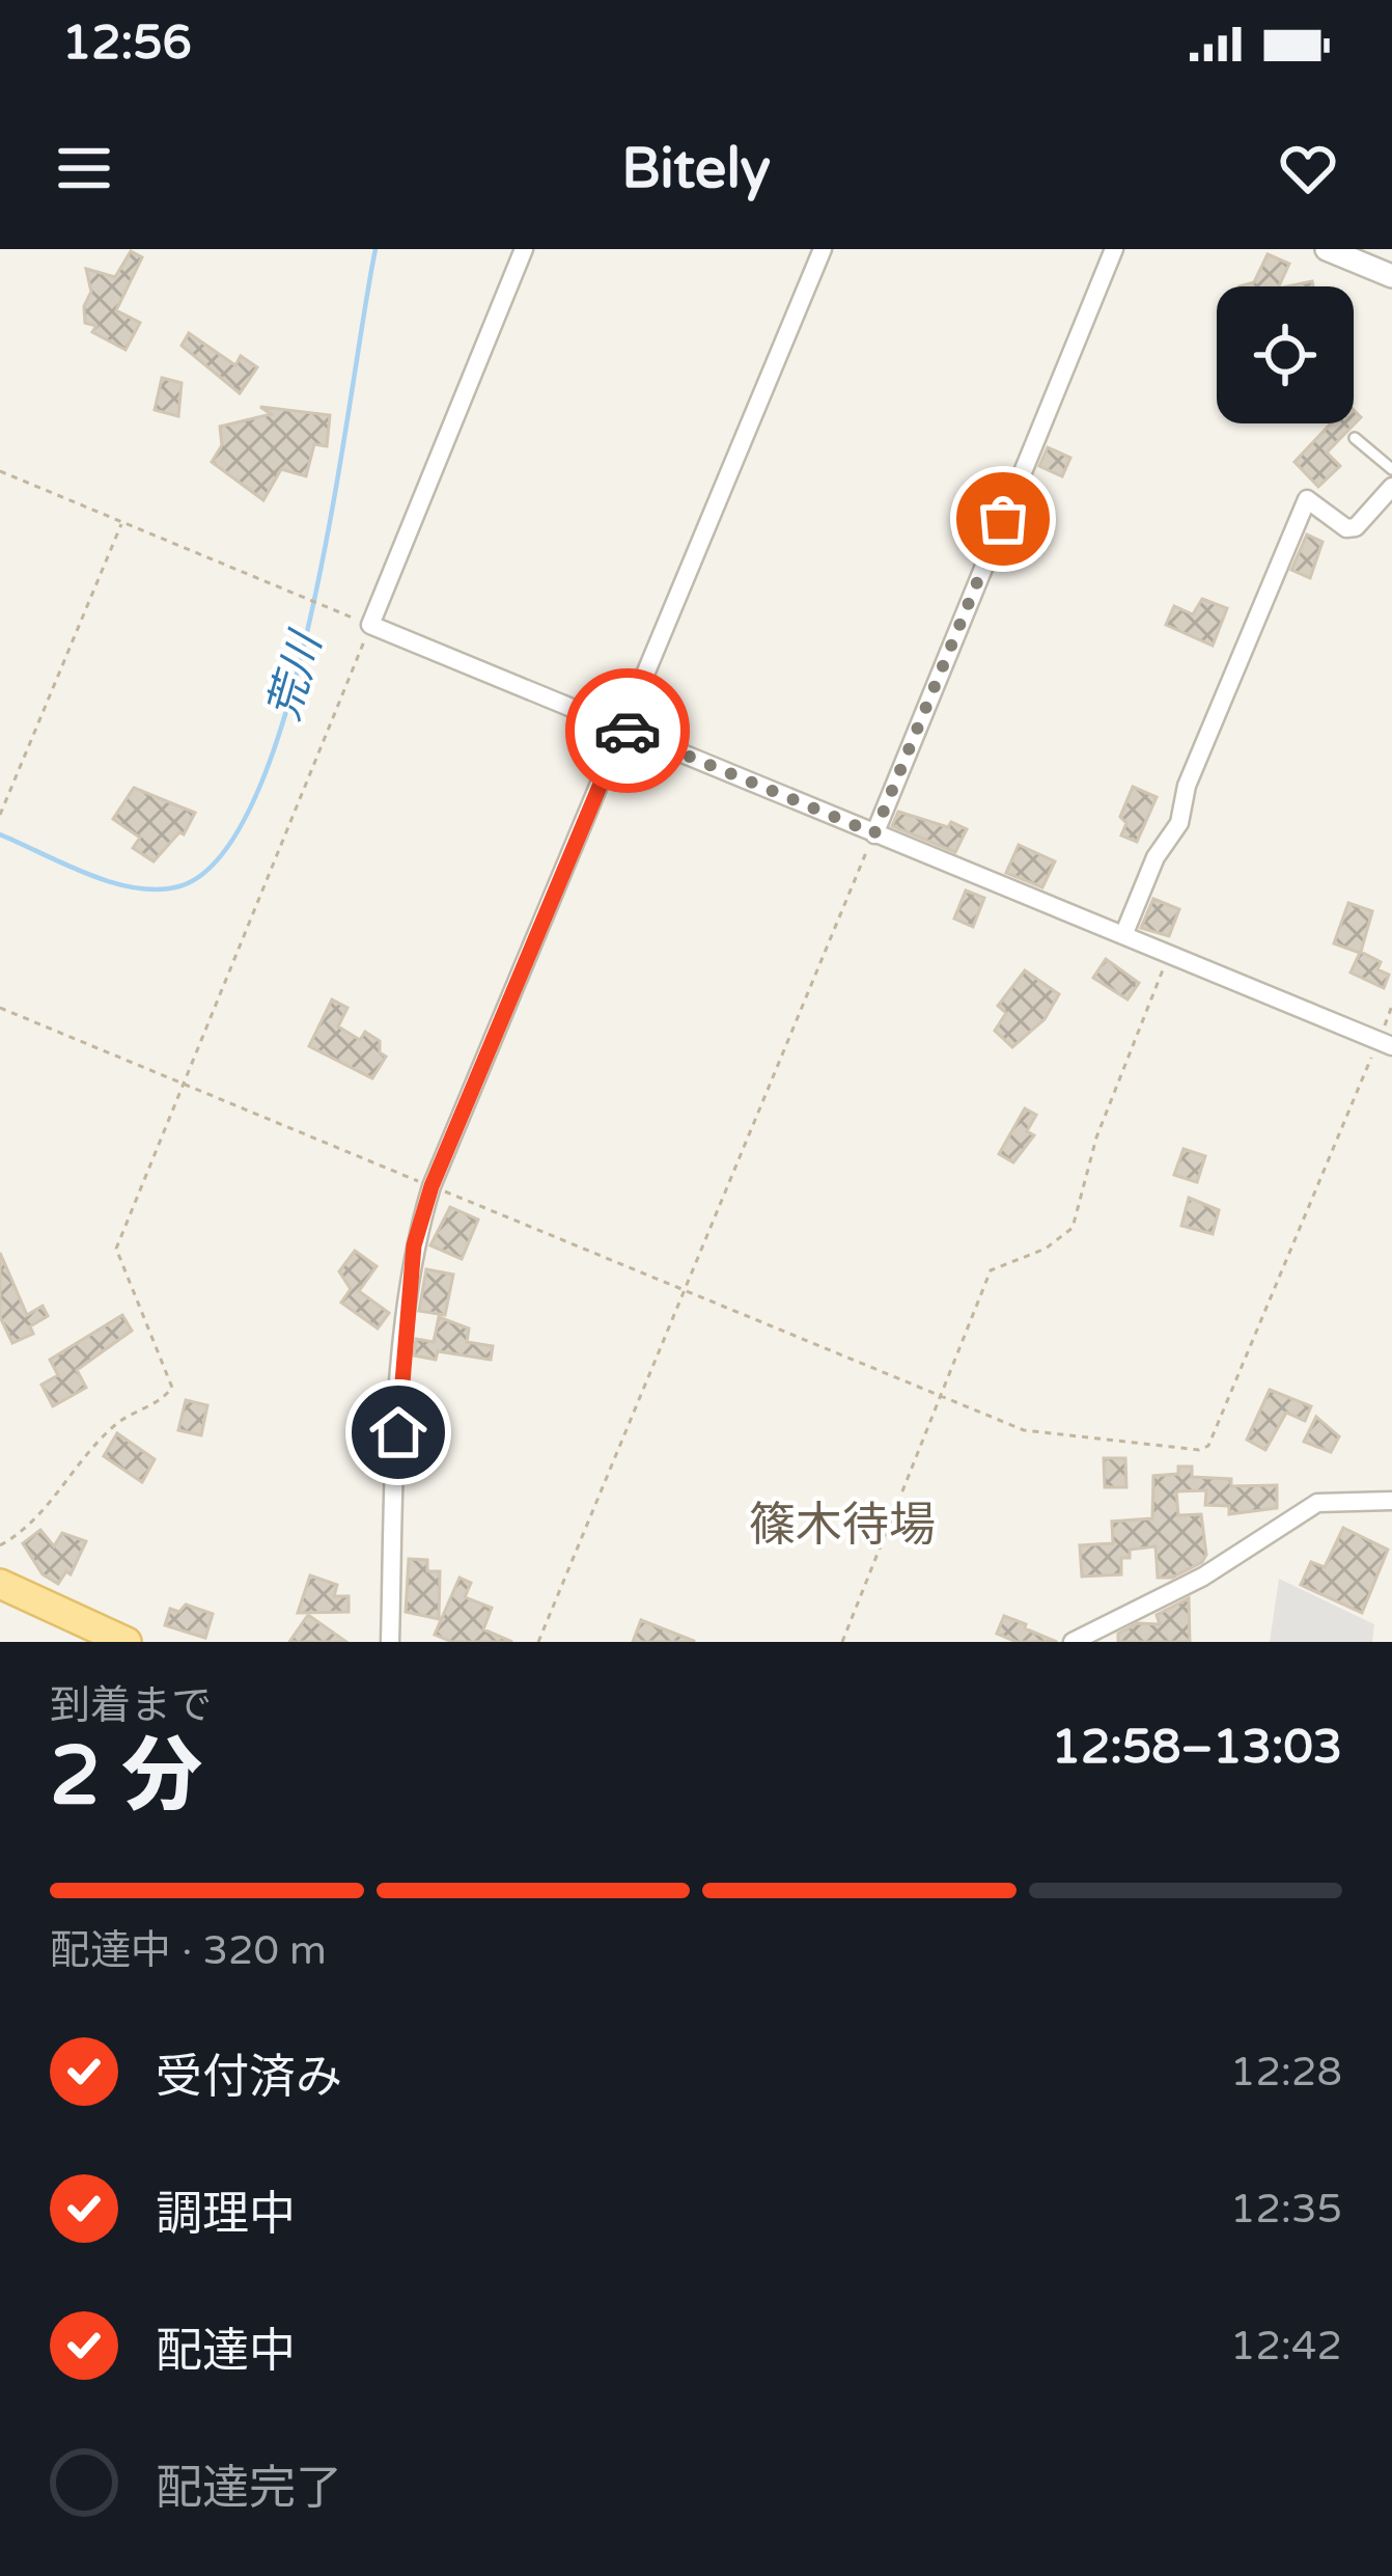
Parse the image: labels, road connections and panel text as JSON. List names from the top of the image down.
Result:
{
  "districts": ["篠木待場"],
  "water": ["荒川"],
  "page": {
    "status": "12:56",
    "header": "Bitely",
    "heading": ["2 分", "到着まで", "12:58–13:03"],
    "bar": "配達中 · 320 m",
    "list": [
      ["受付済み", "12:28"],
      ["調理中", "12:35"],
      ["配達中", "12:42"],
      "配達完了"
    ]
  }
}
